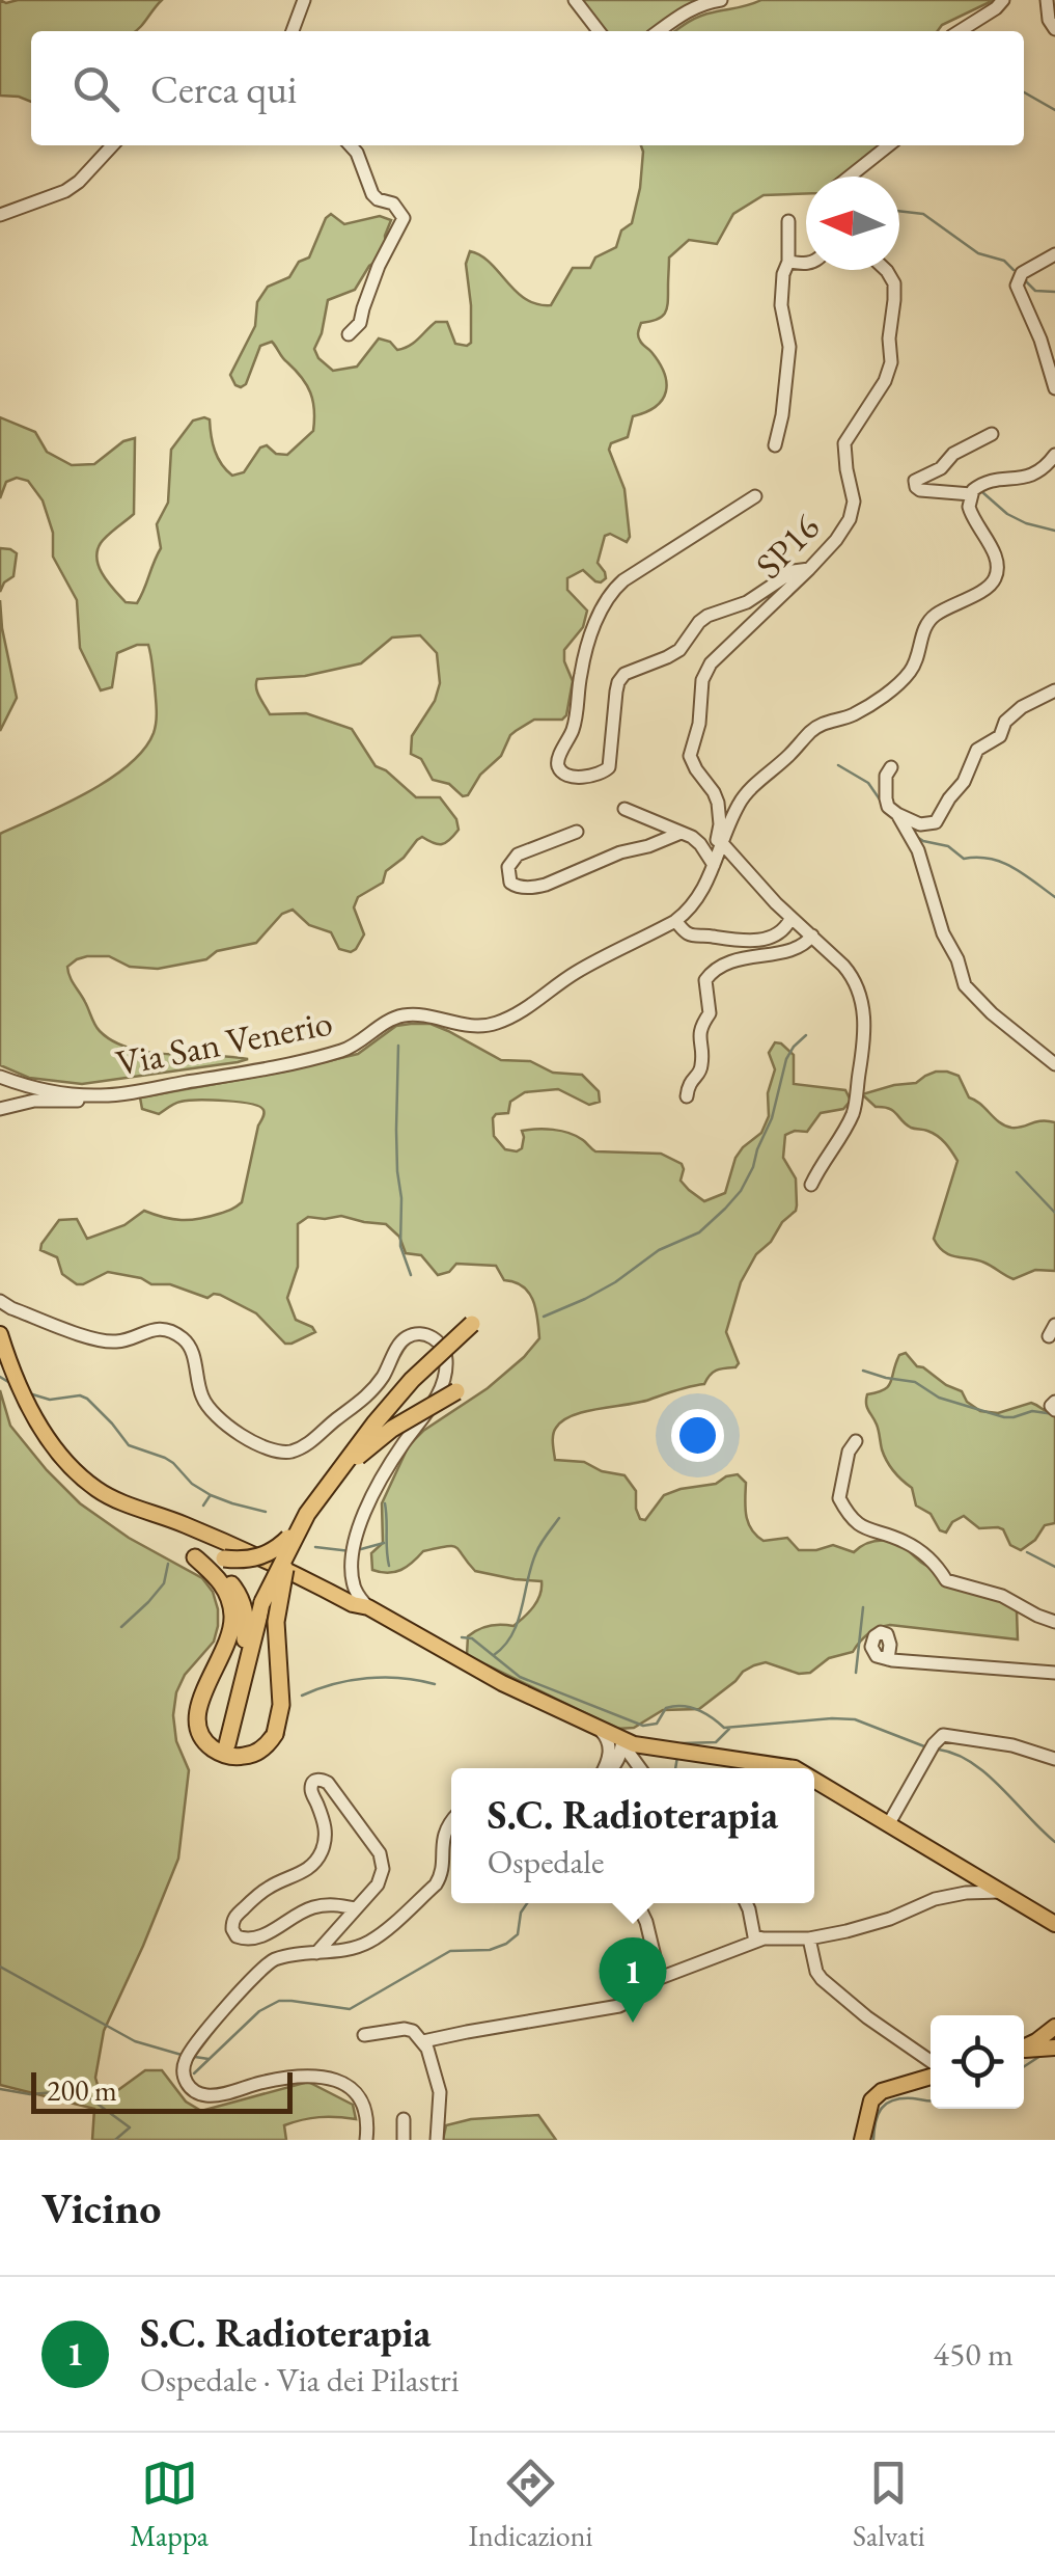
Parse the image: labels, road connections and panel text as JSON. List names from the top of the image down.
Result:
{
  "streets": {
    "street": ["SP16", "Via San Venerio"]
  },
  "crossings": [
    ["SP16", "Via San Venerio"]
  ],
  "scale_bar": "200 m",
  "north": "left",
  "page": {
    "search": "Cerca qui",
    "popup": ["S.C. Radioterapia", "Ospedale"],
    "pins": "1",
    "scale": "200 m",
    "heading": "Vicino",
    "list": [
      {
        "mark": "1",
        "name": "S.C. Radioterapia",
        "note": "Ospedale · Via dei Pilastri",
        "value": "450 m"
      }
    ],
    "nav": ["Mappa", "Indicazioni", "Salvati"]
  }
}
